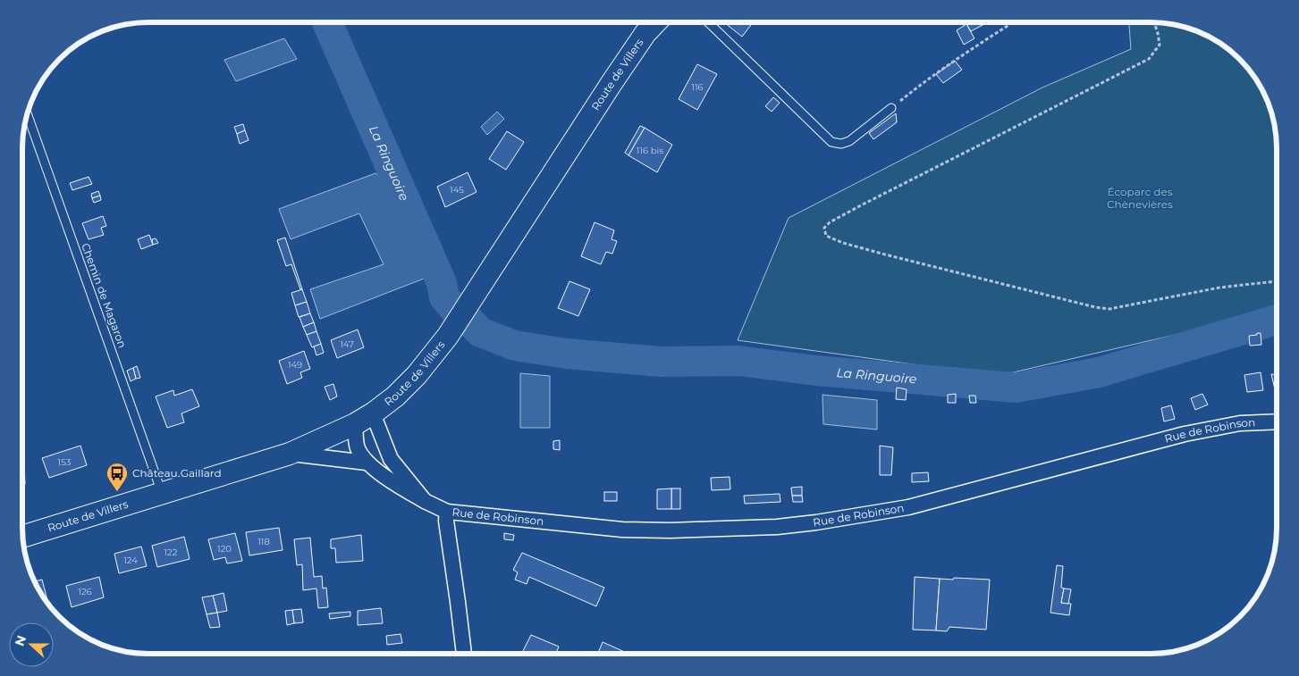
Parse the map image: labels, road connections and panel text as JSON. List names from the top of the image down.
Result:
{
  "streets": {
    "main road": ["Route de Villers"],
    "street": ["Rue de Robinson"],
    "lane": ["Chemin de Magaron"]
  },
  "crossings": [
    ["Route de Villers", "Chemin de Magaron"],
    ["Route de Villers", "Rue de Robinson"]
  ],
  "water": ["La Ringuoire"],
  "parks": ["Écoparc des Chènevières"],
  "places": {
    "bus stop": ["Château Gaillard"]
  },
  "house_numbers": [
    "116",
    "116 bis",
    "145",
    "147",
    "149",
    "153",
    "118",
    "120",
    "122",
    "124",
    "126"
  ],
  "north": "left"
}
